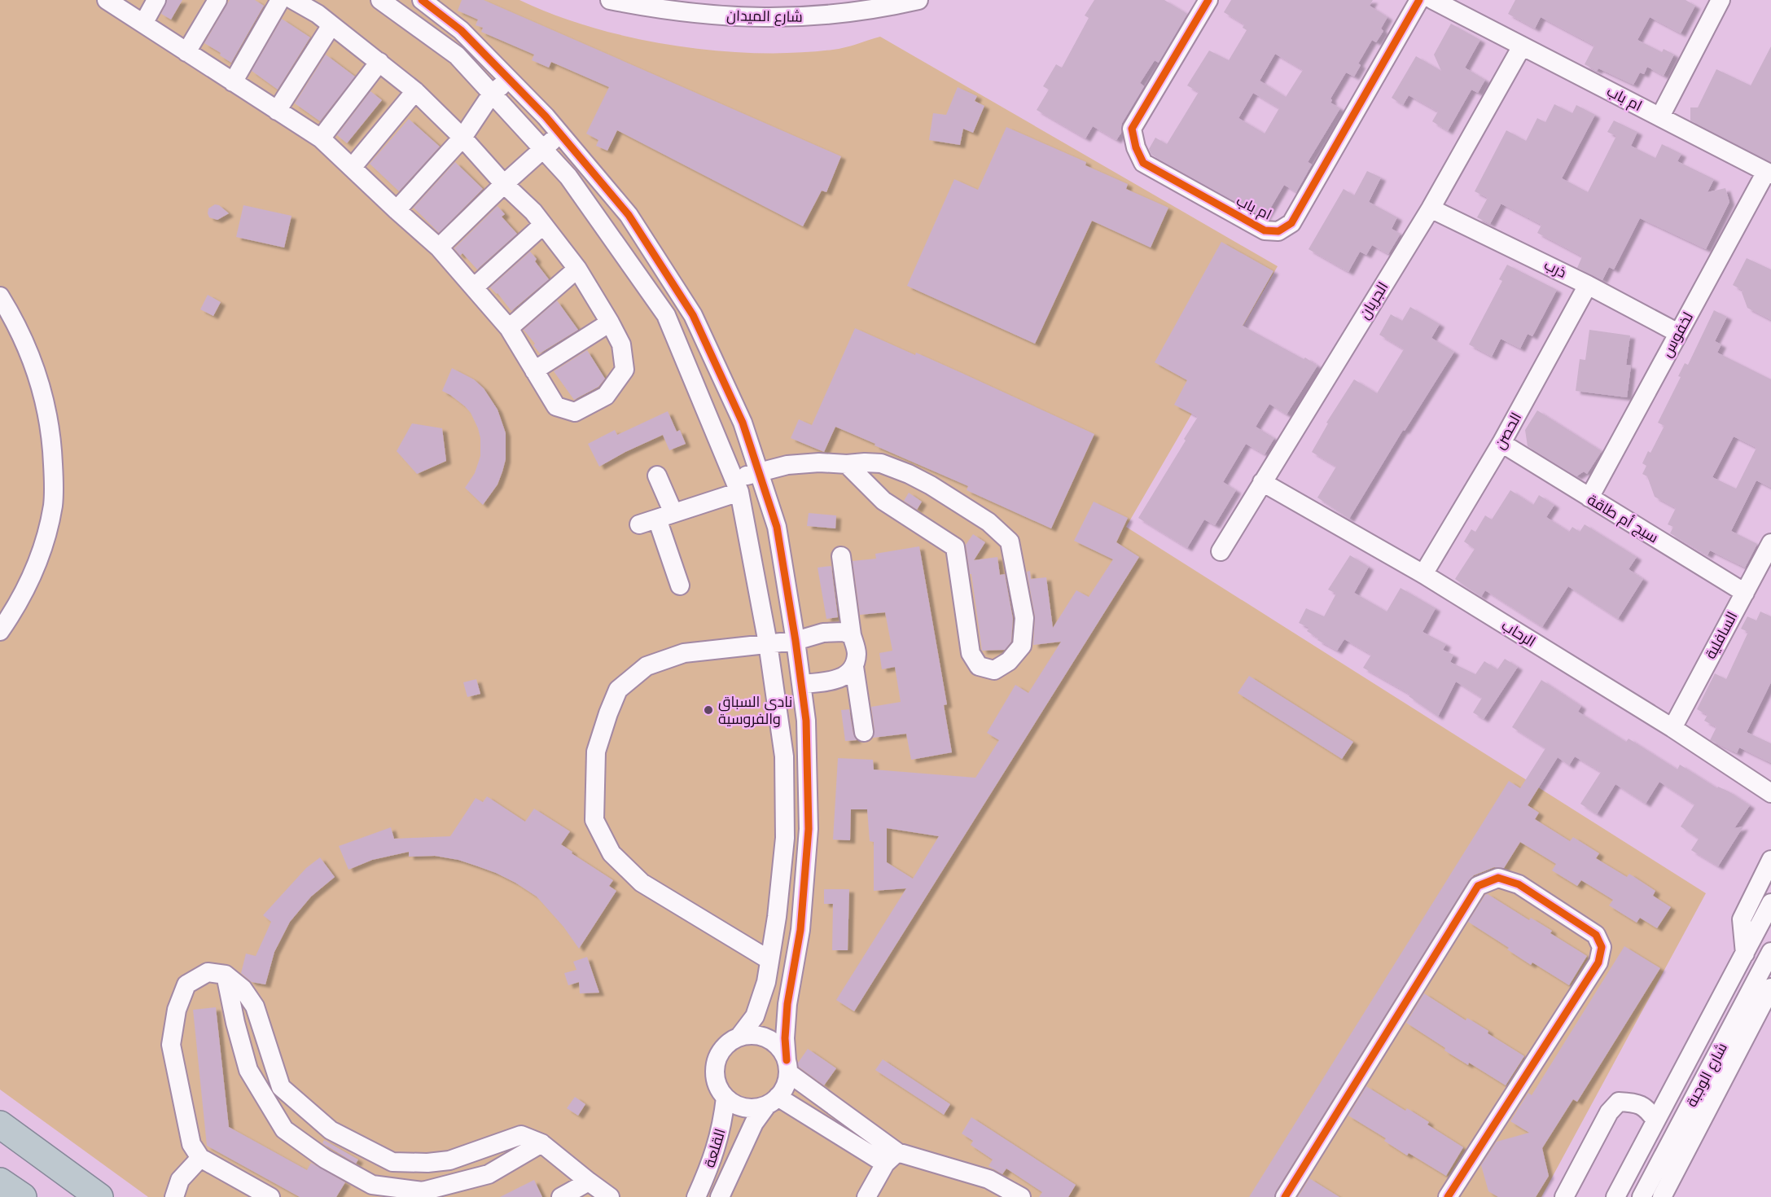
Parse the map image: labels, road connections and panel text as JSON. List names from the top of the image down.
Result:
{
  "streets": {
    "street": [
      "شارع الميدان",
      "ام باب",
      "ذرب",
      "الجريان",
      "لخفوس",
      "الحصن",
      "سيج أم طاقة",
      "الرحاب",
      "السافلية",
      "شارع الوجبة",
      "القلعة"
    ]
  },
  "crossings": [
    ["ام باب", "الجريان"],
    ["ام باب", "لخفوس"],
    ["ذرب", "الجريان"],
    ["ذرب", "لخفوس"],
    ["ذرب", "الحصن"],
    ["الجريان", "الرحاب"],
    ["لخفوس", "سيج أم طاقة"],
    ["الحصن", "سيج أم طاقة"],
    ["الحصن", "الرحاب"],
    ["سيج أم طاقة", "السافلية"],
    ["الرحاب", "السافلية"]
  ],
  "places": ["نادي السباق والفروسية"]
}
